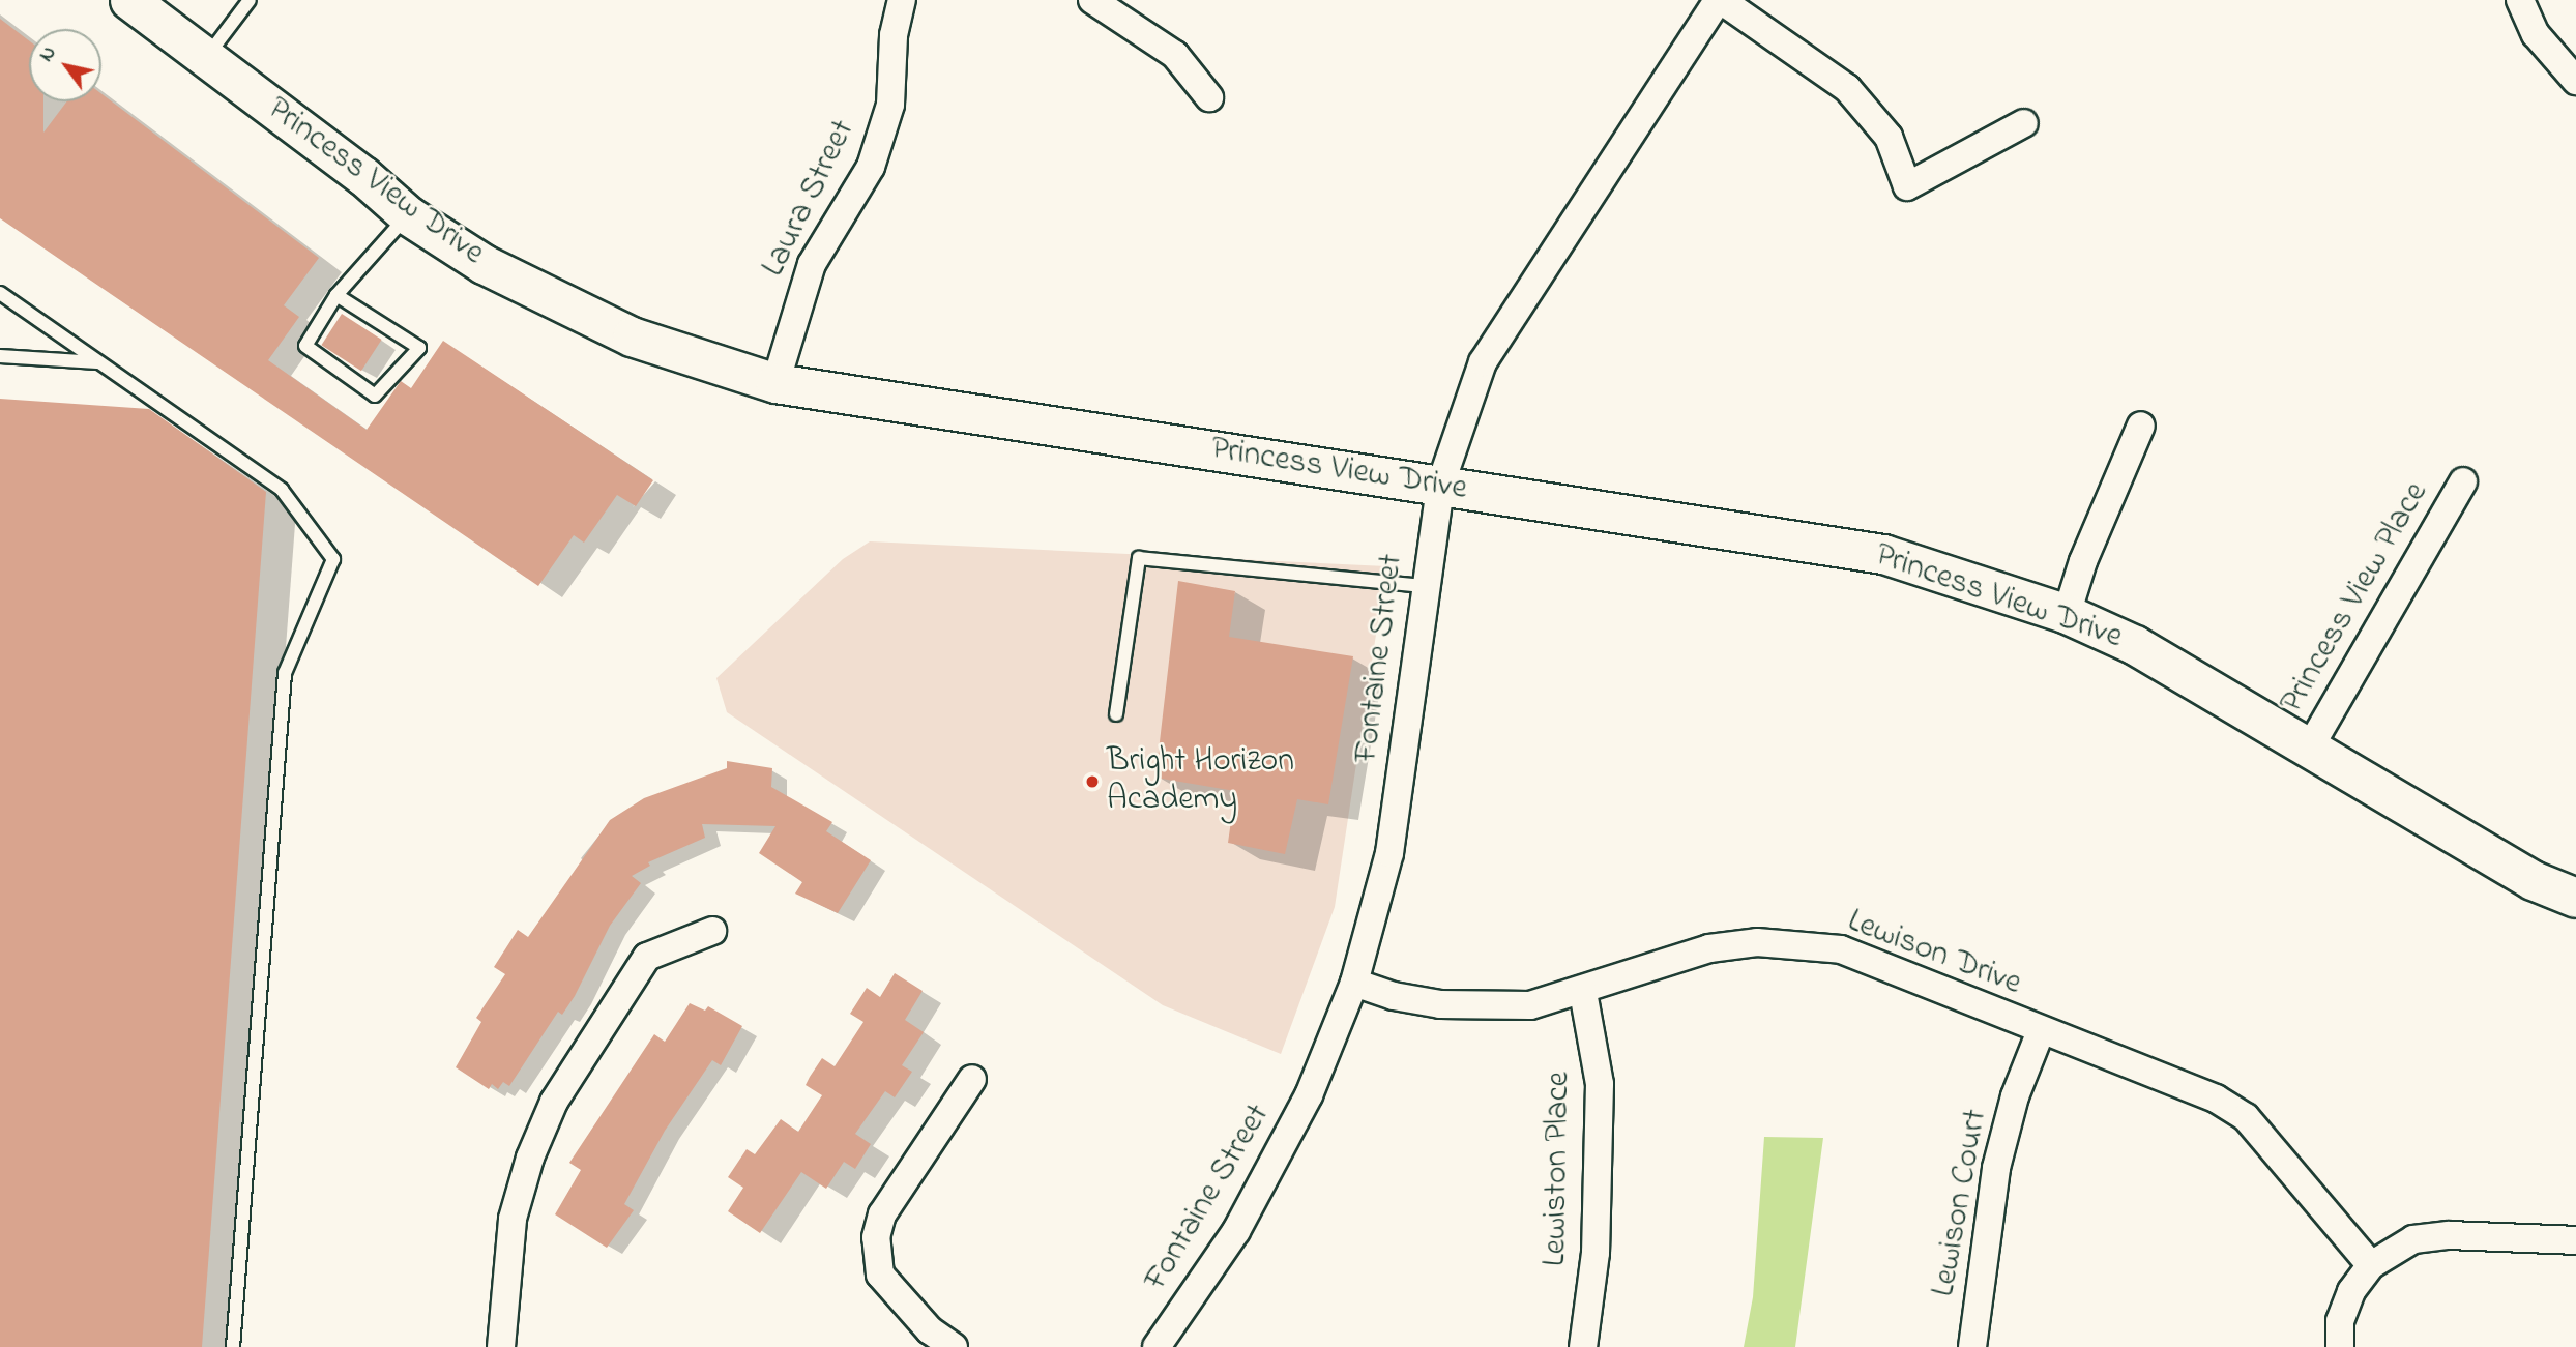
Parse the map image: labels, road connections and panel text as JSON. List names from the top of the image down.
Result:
{
  "streets": {
    "main road": ["Princess View Drive"],
    "street": [
      "Laura Street",
      "Princess View Place",
      "Fontaine Street",
      "Lewison Drive",
      "Lewiston Place",
      "Lewison Court"
    ]
  },
  "crossings": [
    ["Princess View Drive", "Laura Street"],
    ["Princess View Drive", "Princess View Place"],
    ["Princess View Drive", "Fontaine Street"],
    ["Fontaine Street", "Lewison Drive"],
    ["Lewison Drive", "Lewiston Place"],
    ["Lewison Drive", "Lewison Court"]
  ],
  "places": ["Bright Horizon Academy"],
  "north": "top left"
}
